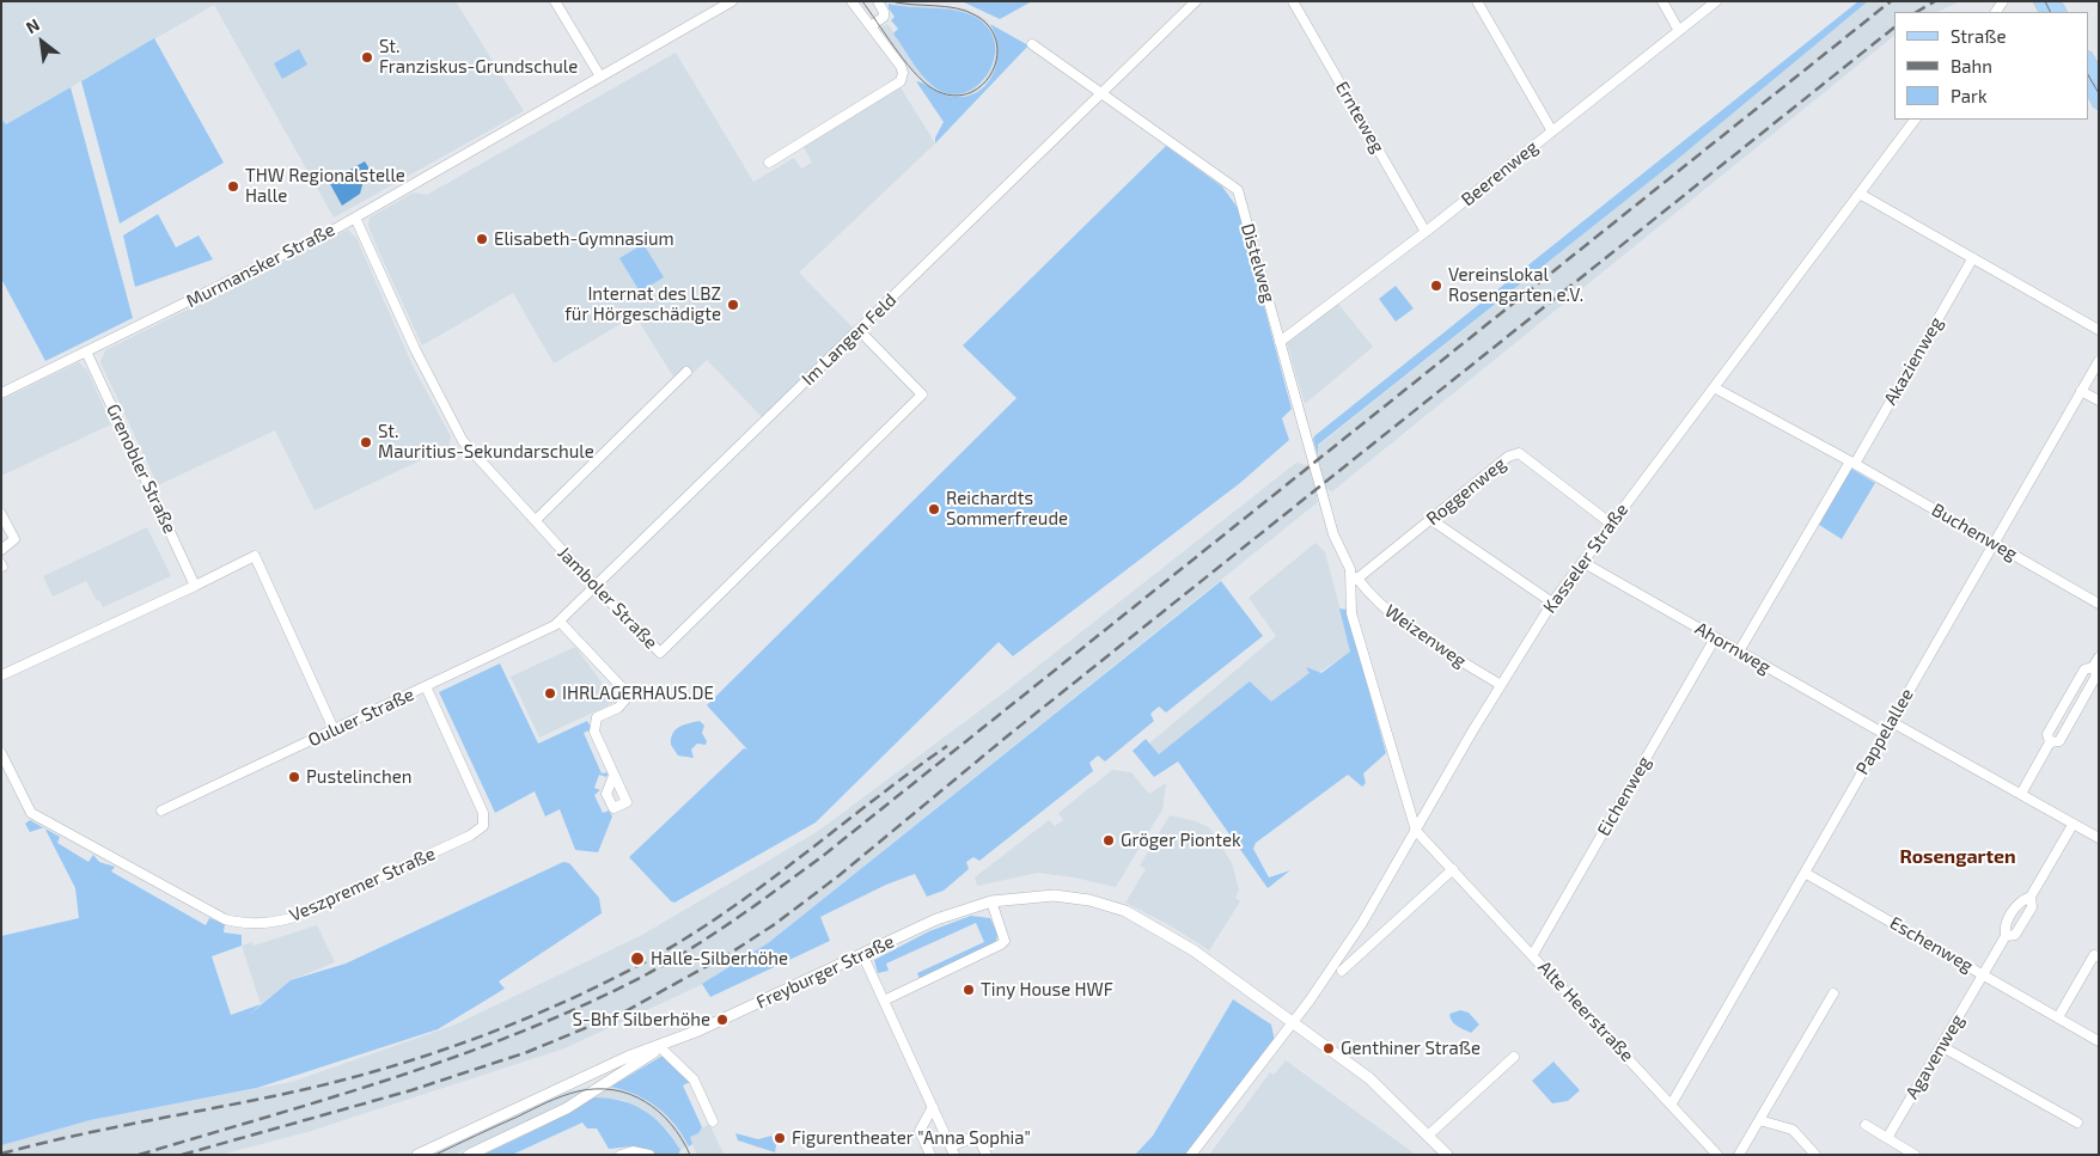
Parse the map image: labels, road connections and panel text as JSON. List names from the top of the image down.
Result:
{
  "streets": {
    "street": [
      "Ernteweg",
      "Beerenweg",
      "Distelweg",
      "Murmansker Straße",
      "Im Langen Feld",
      "Akazienweg",
      "Grenobler Straße",
      "Roggenweg",
      "Buchenweg",
      "Kasseler Straße",
      "Jamboler Straße",
      "Weizenweg",
      "Ahornweg",
      "Ouluer Straße",
      "Pappelallee",
      "Eichenweg",
      "Veszpremer Straße",
      "Eschenweg",
      "Freyburger Straße",
      "Alte Heerstraße",
      "Agavenweg"
    ]
  },
  "crossings": [
    ["Ernteweg", "Beerenweg"],
    ["Beerenweg", "Distelweg"],
    ["Distelweg", "Im Langen Feld"],
    ["Distelweg", "Roggenweg"],
    ["Distelweg", "Weizenweg"],
    ["Distelweg", "Alte Heerstraße"],
    ["Murmansker Straße", "Grenobler Straße"],
    ["Murmansker Straße", "Jamboler Straße"],
    ["Im Langen Feld", "Jamboler Straße"],
    ["Im Langen Feld", "Ouluer Straße"],
    ["Akazienweg", "Buchenweg"],
    ["Roggenweg", "Kasseler Straße"],
    ["Roggenweg", "Weizenweg"],
    ["Roggenweg", "Alte Heerstraße"],
    ["Buchenweg", "Kasseler Straße"],
    ["Buchenweg", "Pappelallee"],
    ["Kasseler Straße", "Weizenweg"],
    ["Kasseler Straße", "Ahornweg"],
    ["Kasseler Straße", "Freyburger Straße"],
    ["Kasseler Straße", "Alte Heerstraße"],
    ["Jamboler Straße", "Ouluer Straße"],
    ["Weizenweg", "Alte Heerstraße"],
    ["Ahornweg", "Pappelallee"],
    ["Ahornweg", "Eichenweg"],
    ["Ouluer Straße", "Veszpremer Straße"],
    ["Pappelallee", "Eschenweg"],
    ["Pappelallee", "Alte Heerstraße"],
    ["Eichenweg", "Alte Heerstraße"],
    ["Eschenweg", "Agavenweg"]
  ],
  "districts": ["Rosengarten"],
  "places": [
    "St. Franziskus-Grundschule",
    "THW Regionalstelle Halle",
    "Elisabeth-Gymnasium",
    "Vereinslokal Rosengarten e.V.",
    "Internat des LBZ für Hörgeschädigte",
    "St. Mauritius-Sekundarschule",
    "Reichardts Sommerfreude",
    "IHRLAGERHAUS.DE",
    "Pustelinchen",
    "Gröger Piontek",
    "Halle-Silberhöhe",
    "Tiny House HWF",
    "S-Bhf Silberhöhe",
    "Genthiner Straße",
    "Figurentheater \"Anna Sophia\""
  ],
  "legend": ["Straße", "Bahn", "Park"],
  "north": "top left"
}
